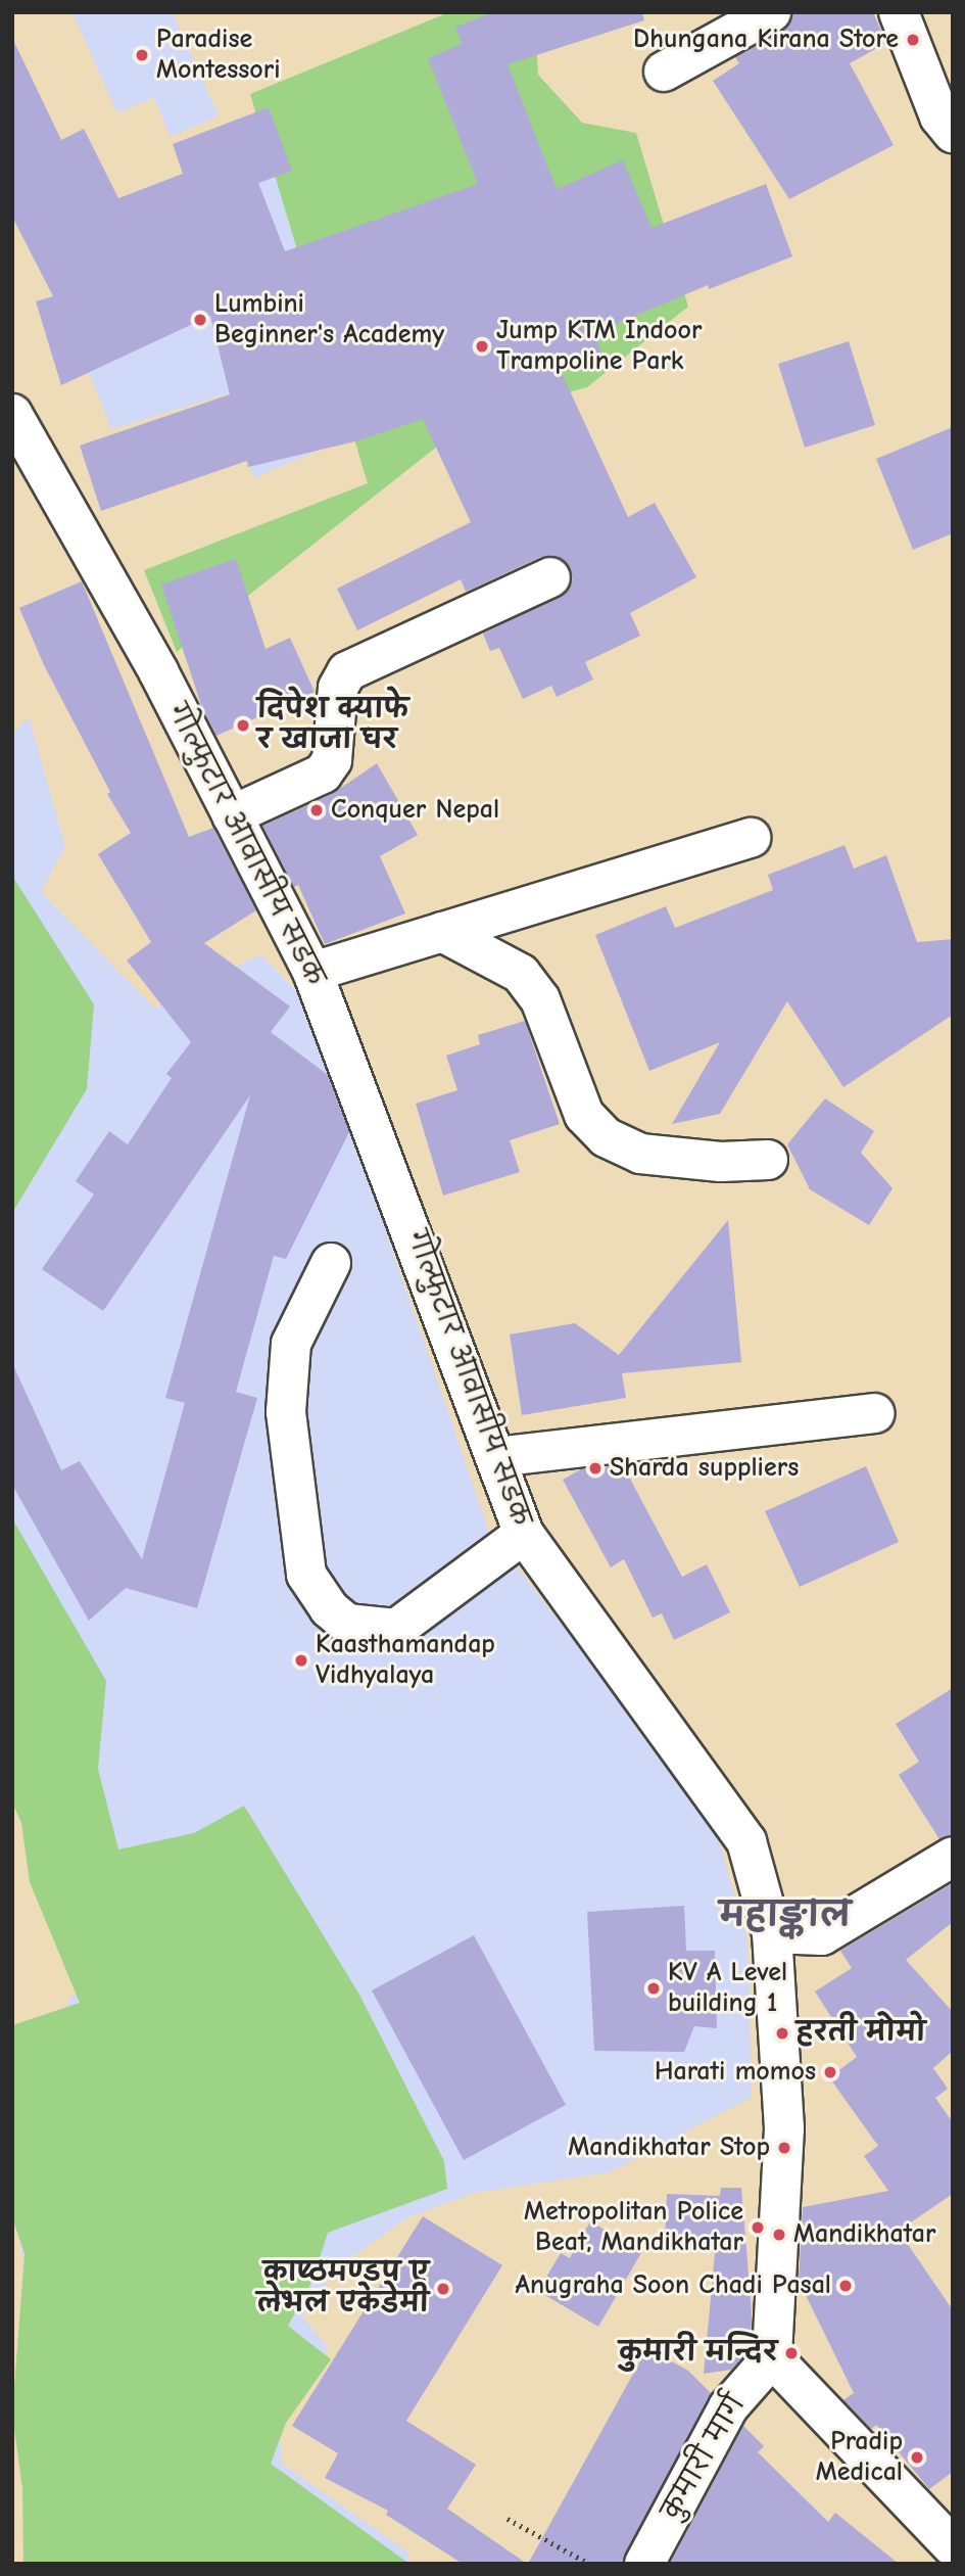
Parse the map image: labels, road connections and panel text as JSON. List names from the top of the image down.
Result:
{
  "streets": {
    "main road": ["गोल्फुटार आवासीय सडक", "कुमारी मार्ग"]
  },
  "crossings": [
    ["गोल्फुटार आवासीय सडक", "कुमारी मार्ग"]
  ],
  "districts": ["महाङ्काल"],
  "places": [
    "Dhungana Kirana Store",
    "Paradise Montessori",
    "Lumbini Beginner's Academy",
    "Jump KTM Indoor Trampoline Park",
    "दिपेश क्याफे र खाजा घर",
    "Conquer Nepal",
    "Sharda suppliers",
    "Kaasthamandap Vidhyalaya",
    "KV A Level building 1",
    "हरती मोमो",
    "Harati momos",
    "Mandikhatar Stop",
    "Metropolitan Police Beat, Mandikhatar",
    "Mandikhatar",
    "Anugraha Soon Chadi Pasal",
    "काष्ठमण्डप ए लेभल एकेडेमी",
    "कुमारी मन्दिर",
    "Pradip Medical"
  ]
}
